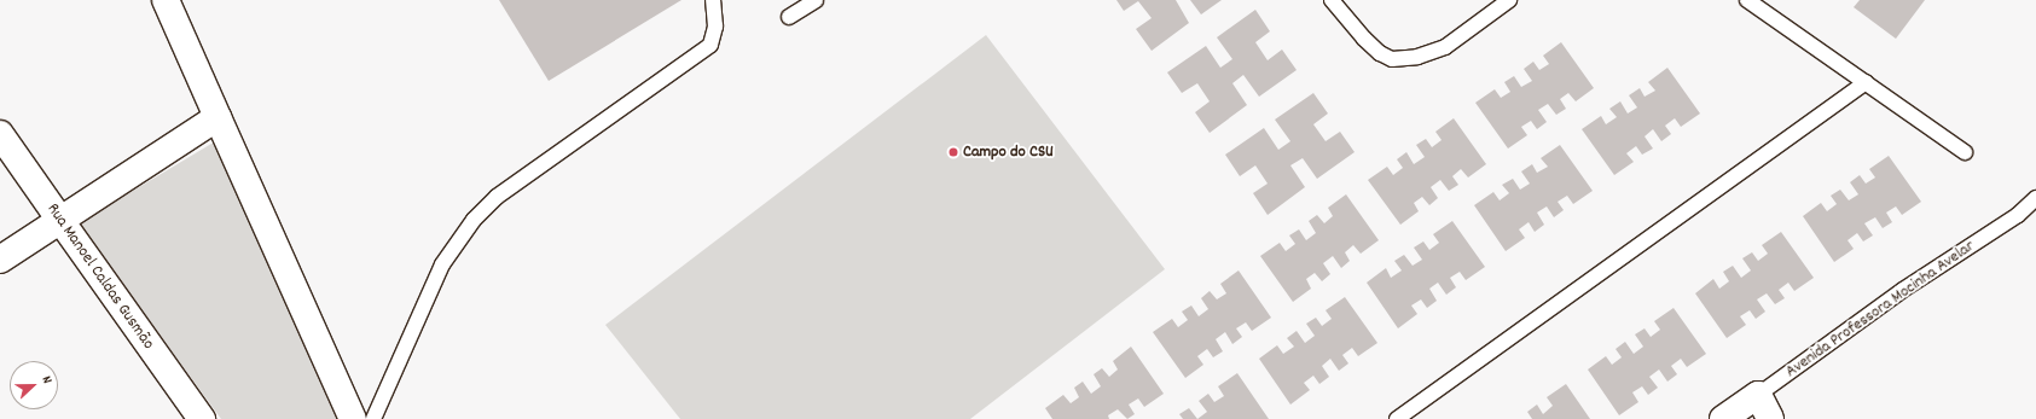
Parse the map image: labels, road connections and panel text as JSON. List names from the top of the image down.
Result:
{
  "streets": {
    "main road": ["Rua Manoel Caldas Gusmão", "Avenida Professora Mocinha Avelar"]
  },
  "places": ["Campo do CSU"],
  "north": "right"
}
